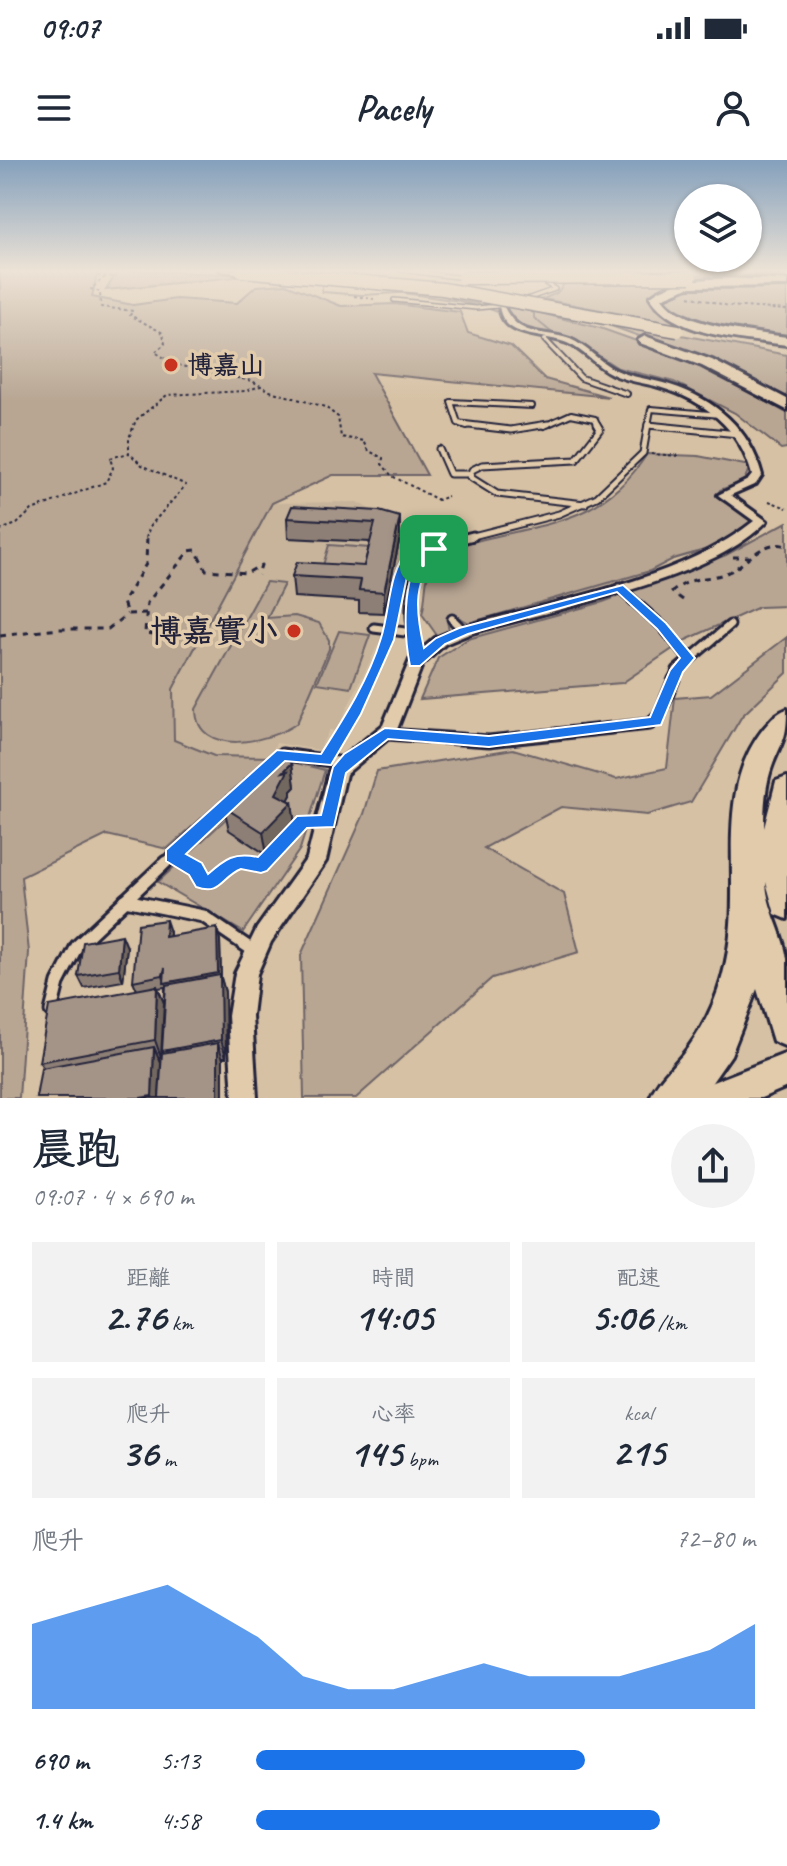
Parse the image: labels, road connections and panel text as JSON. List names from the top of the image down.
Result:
{
  "places": ["博嘉山", "博嘉實小"],
  "page": {
    "status": "09:07",
    "header": "Pacely",
    "heading": ["晨跑", "09:07 · 4 × 690 m"],
    "stats": [
      ["距離", "2.76 km"],
      ["時間", "14:05"],
      ["配速", "5:06 /km"],
      ["爬升", "36 m"],
      ["心率", "145 bpm"],
      ["kcal", "215"]
    ],
    "chart": ["爬升", "72–80 m"],
    "list": [
      {
        "name": "690 m",
        "note": "5:13"
      },
      {
        "name": "1.4 km",
        "note": "4:58"
      }
    ]
  }
}
